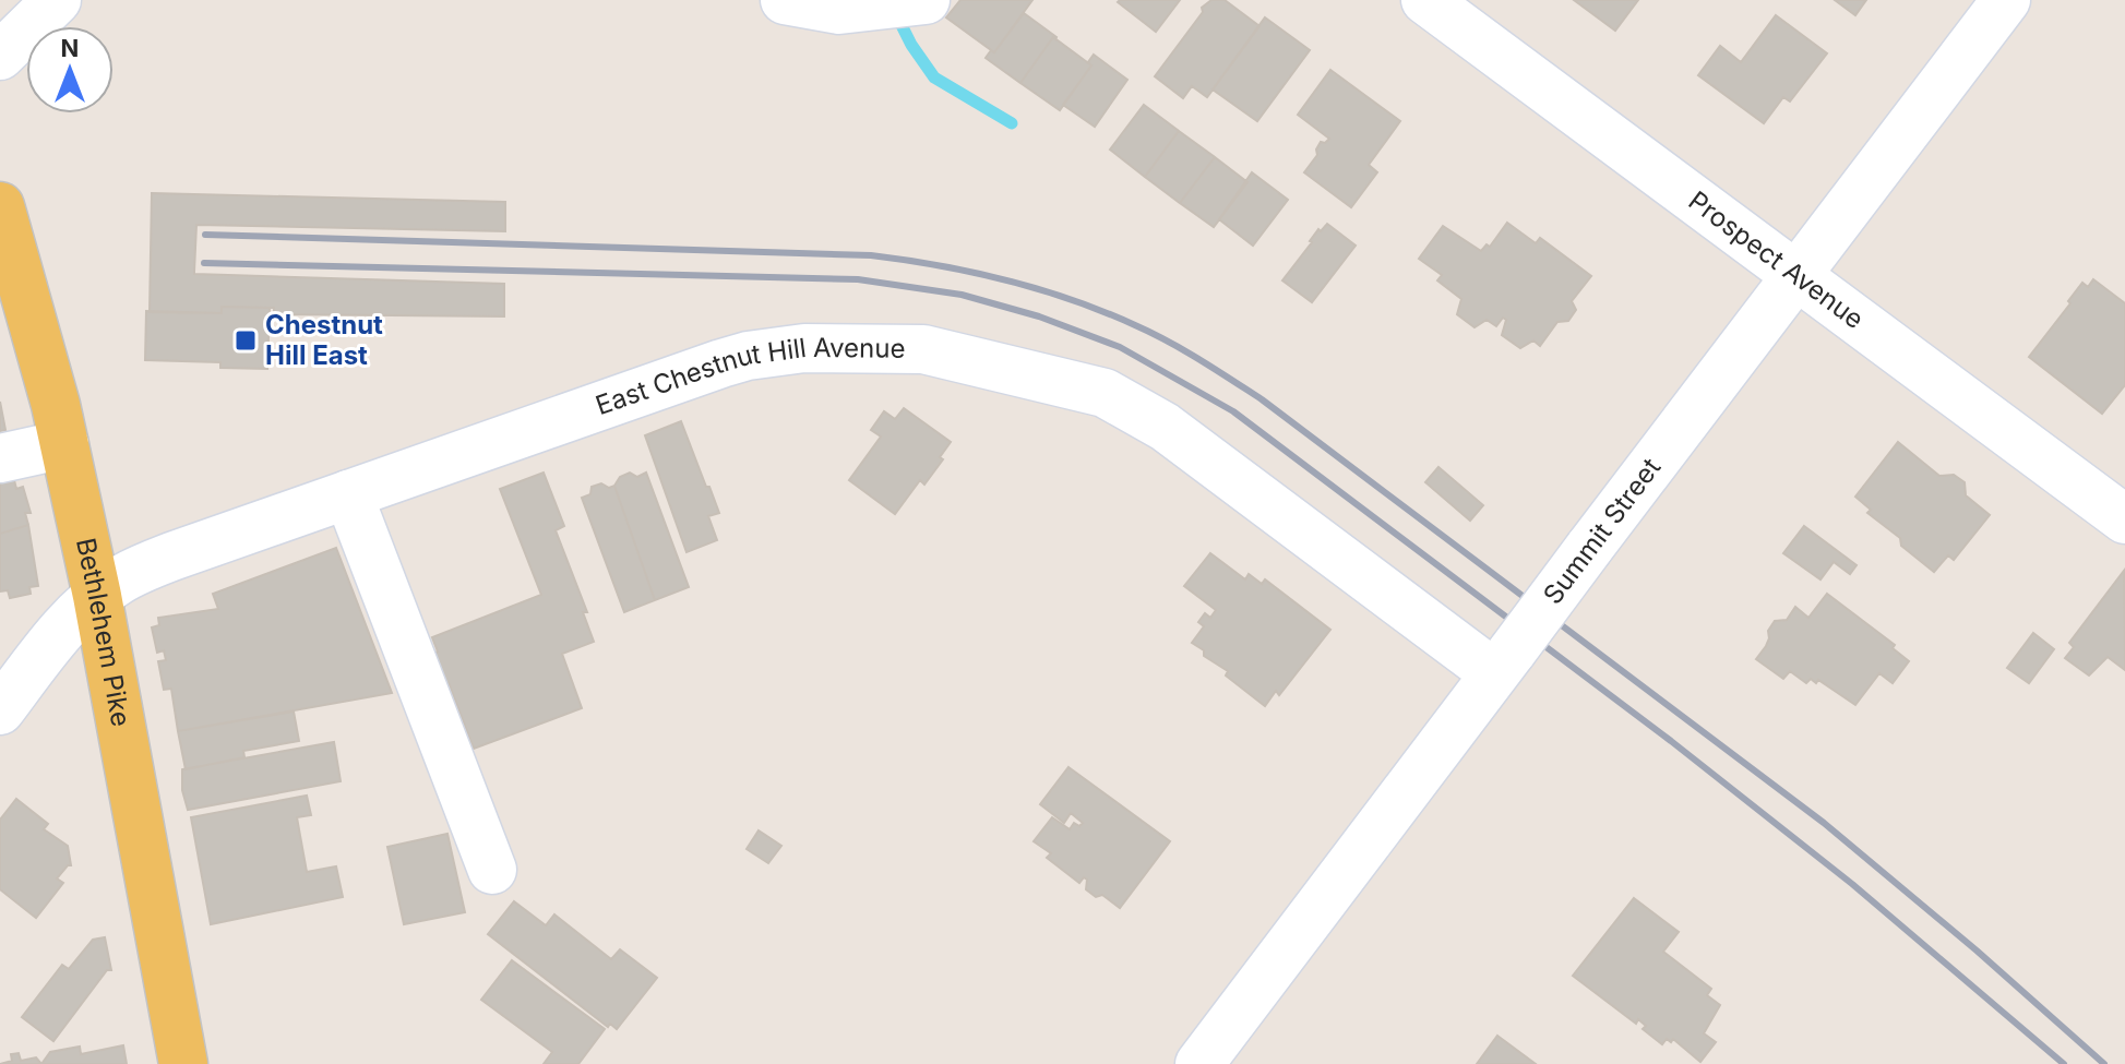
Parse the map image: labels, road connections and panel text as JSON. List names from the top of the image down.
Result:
{
  "streets": {
    "main road": ["Bethlehem Pike"],
    "street": ["Prospect Avenue", "East Chestnut Hill Avenue", "Summit Street"]
  },
  "crossings": [
    ["Prospect Avenue", "Summit Street"],
    ["East Chestnut Hill Avenue", "Summit Street"],
    ["East Chestnut Hill Avenue", "Bethlehem Pike"]
  ],
  "places": {
    "transit": ["Chestnut Hill East"]
  },
  "north": "top"
}
